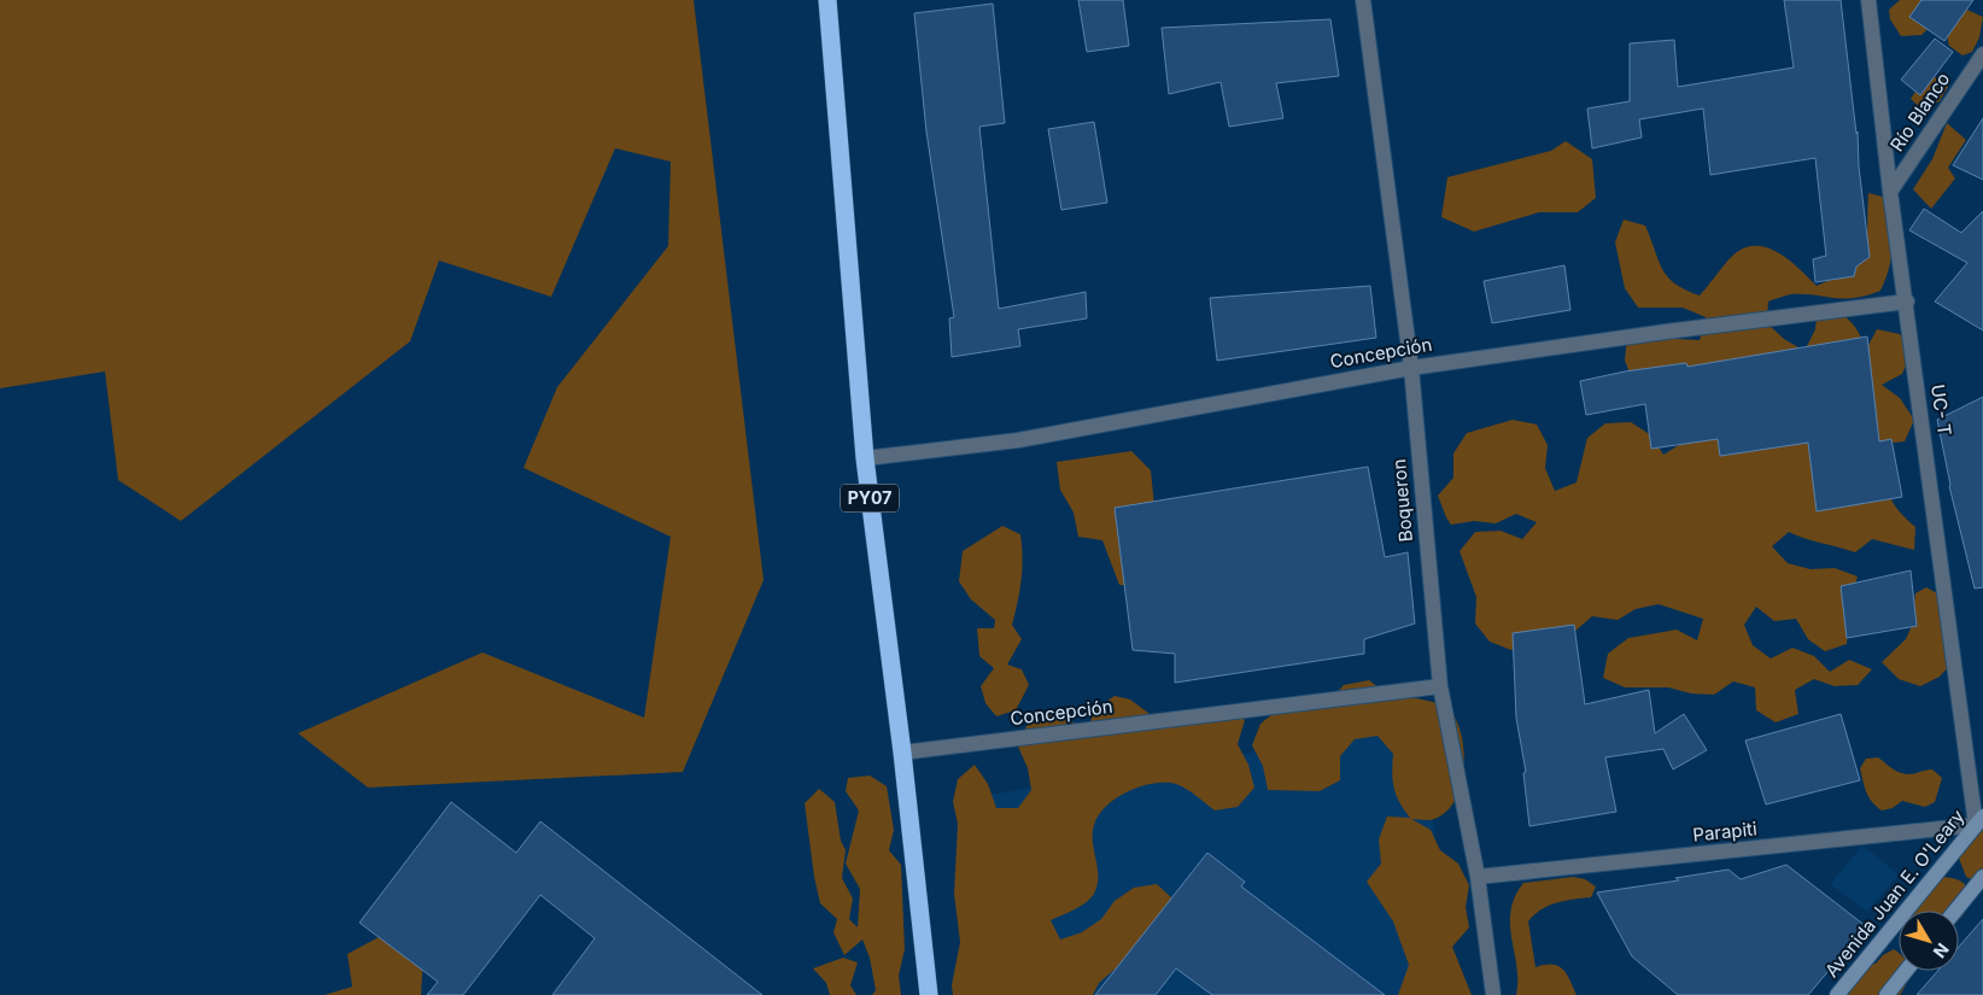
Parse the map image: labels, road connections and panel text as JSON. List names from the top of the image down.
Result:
{
  "streets": {
    "highway": ["PY07"],
    "street": [
      "Río Blanco",
      "Concepción",
      "UC- T",
      "Boqueron",
      "Parapiti",
      "Avenida Juan E. O'Leary"
    ]
  },
  "crossings": [
    ["Río Blanco", "UC- T"],
    ["Concepción", "UC- T"],
    ["Concepción", "PY07"],
    ["Concepción", "Boqueron"],
    ["UC- T", "Parapiti"],
    ["UC- T", "Avenida Juan E. O'Leary"],
    ["Boqueron", "Parapiti"],
    ["Parapiti", "Avenida Juan E. O'Leary"]
  ],
  "north": "bottom right"
}
